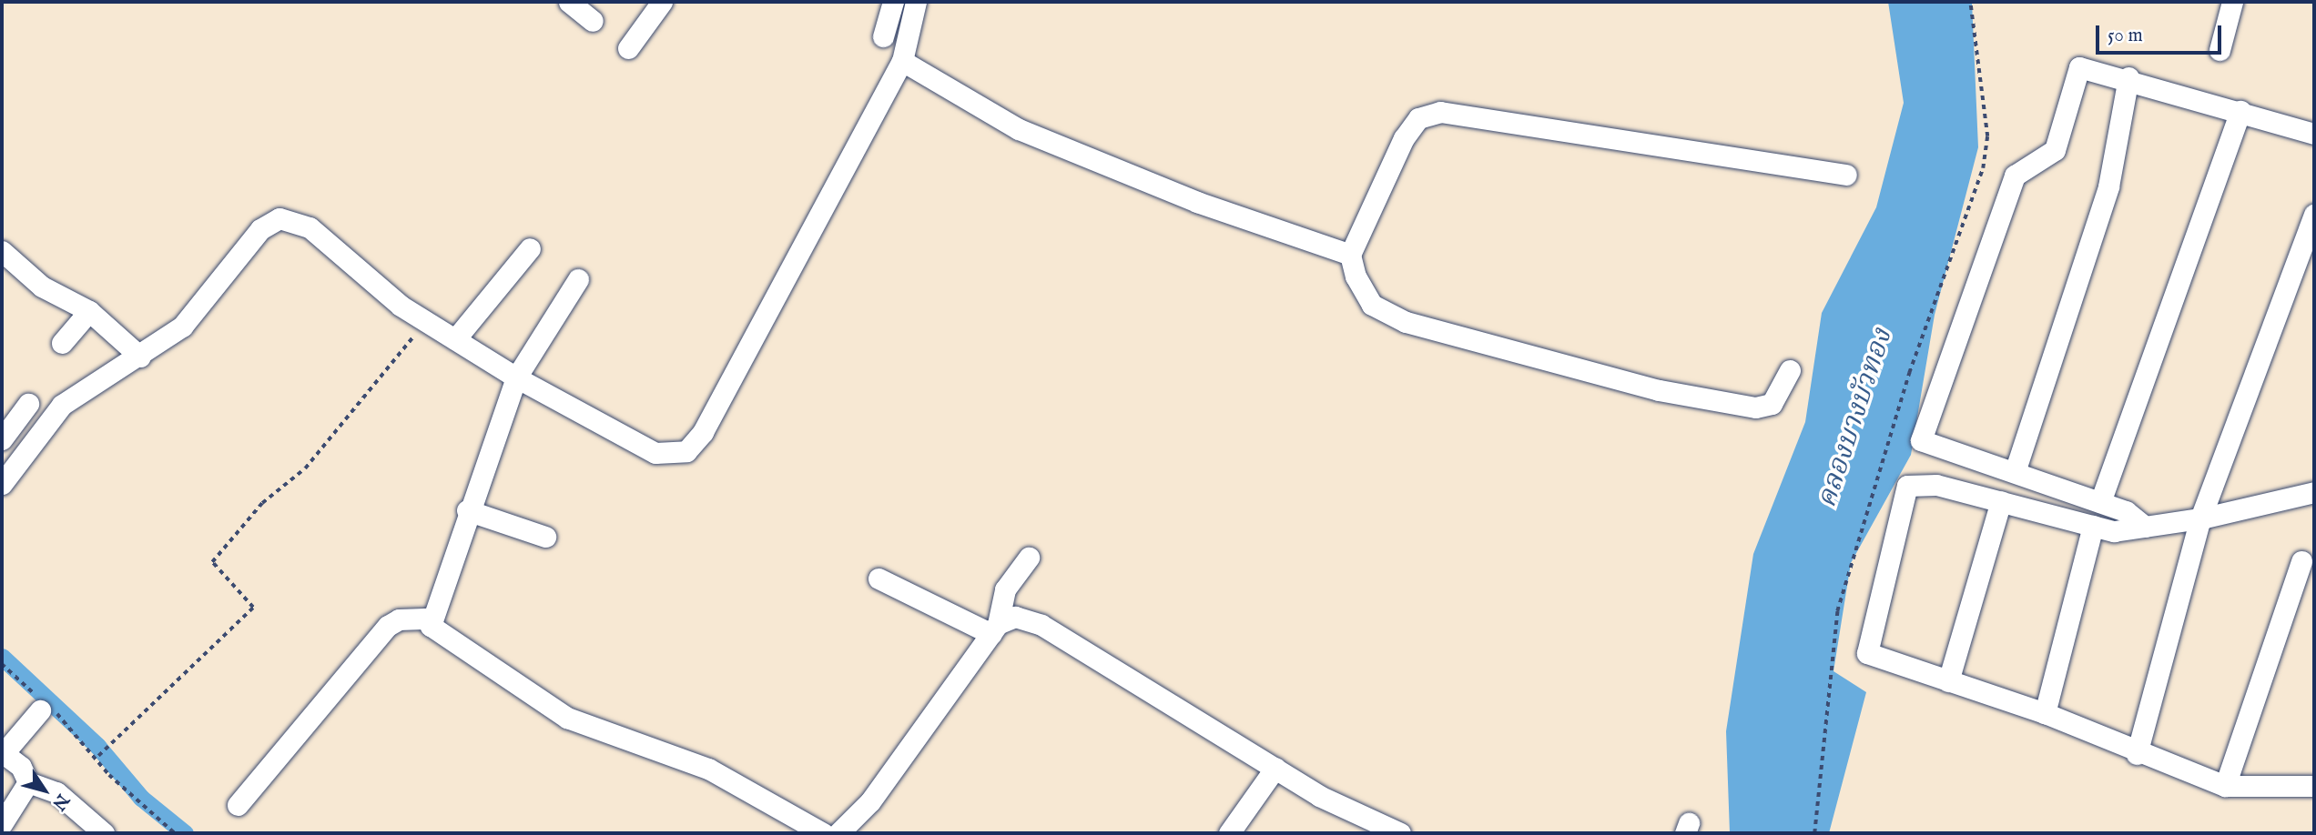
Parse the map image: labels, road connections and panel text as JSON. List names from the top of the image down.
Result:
{
  "water": ["คลองบางบัวทอง"],
  "scale_bar": "50 m",
  "north": "bottom right"
}
